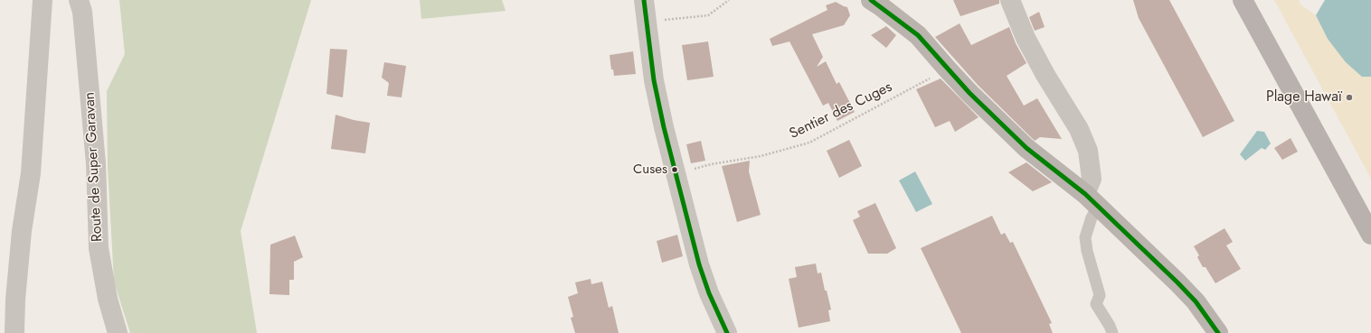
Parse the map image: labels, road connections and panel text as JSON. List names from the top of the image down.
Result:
{
  "streets": {
    "street": ["Route de Super Garavan"],
    "path": ["Sentier des Cuges"]
  },
  "places": ["Plage Hawaï", "Cuses"]
}
